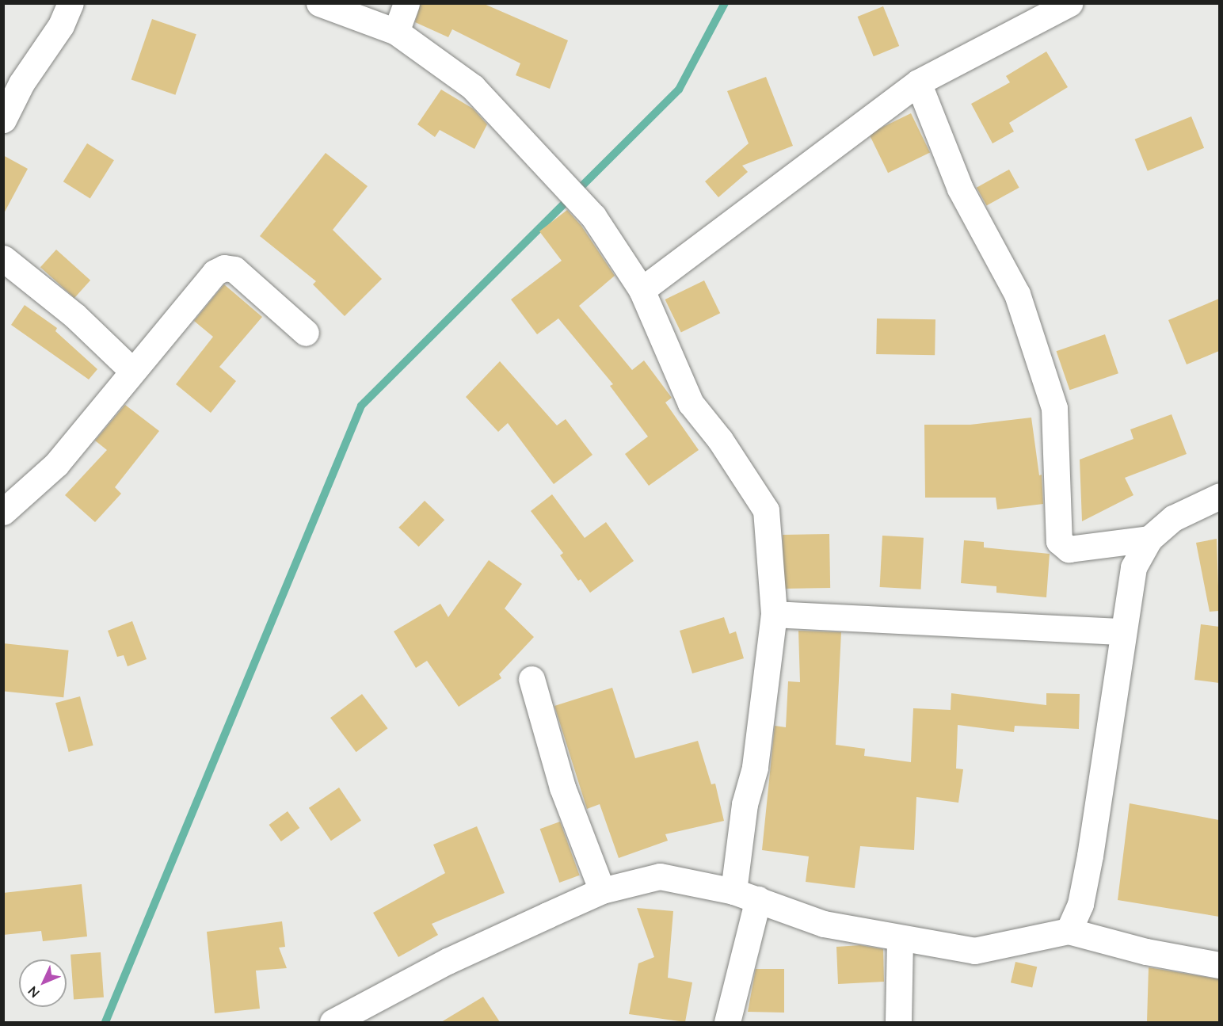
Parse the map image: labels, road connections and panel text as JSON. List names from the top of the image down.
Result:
{
  "north": "bottom left"
}
